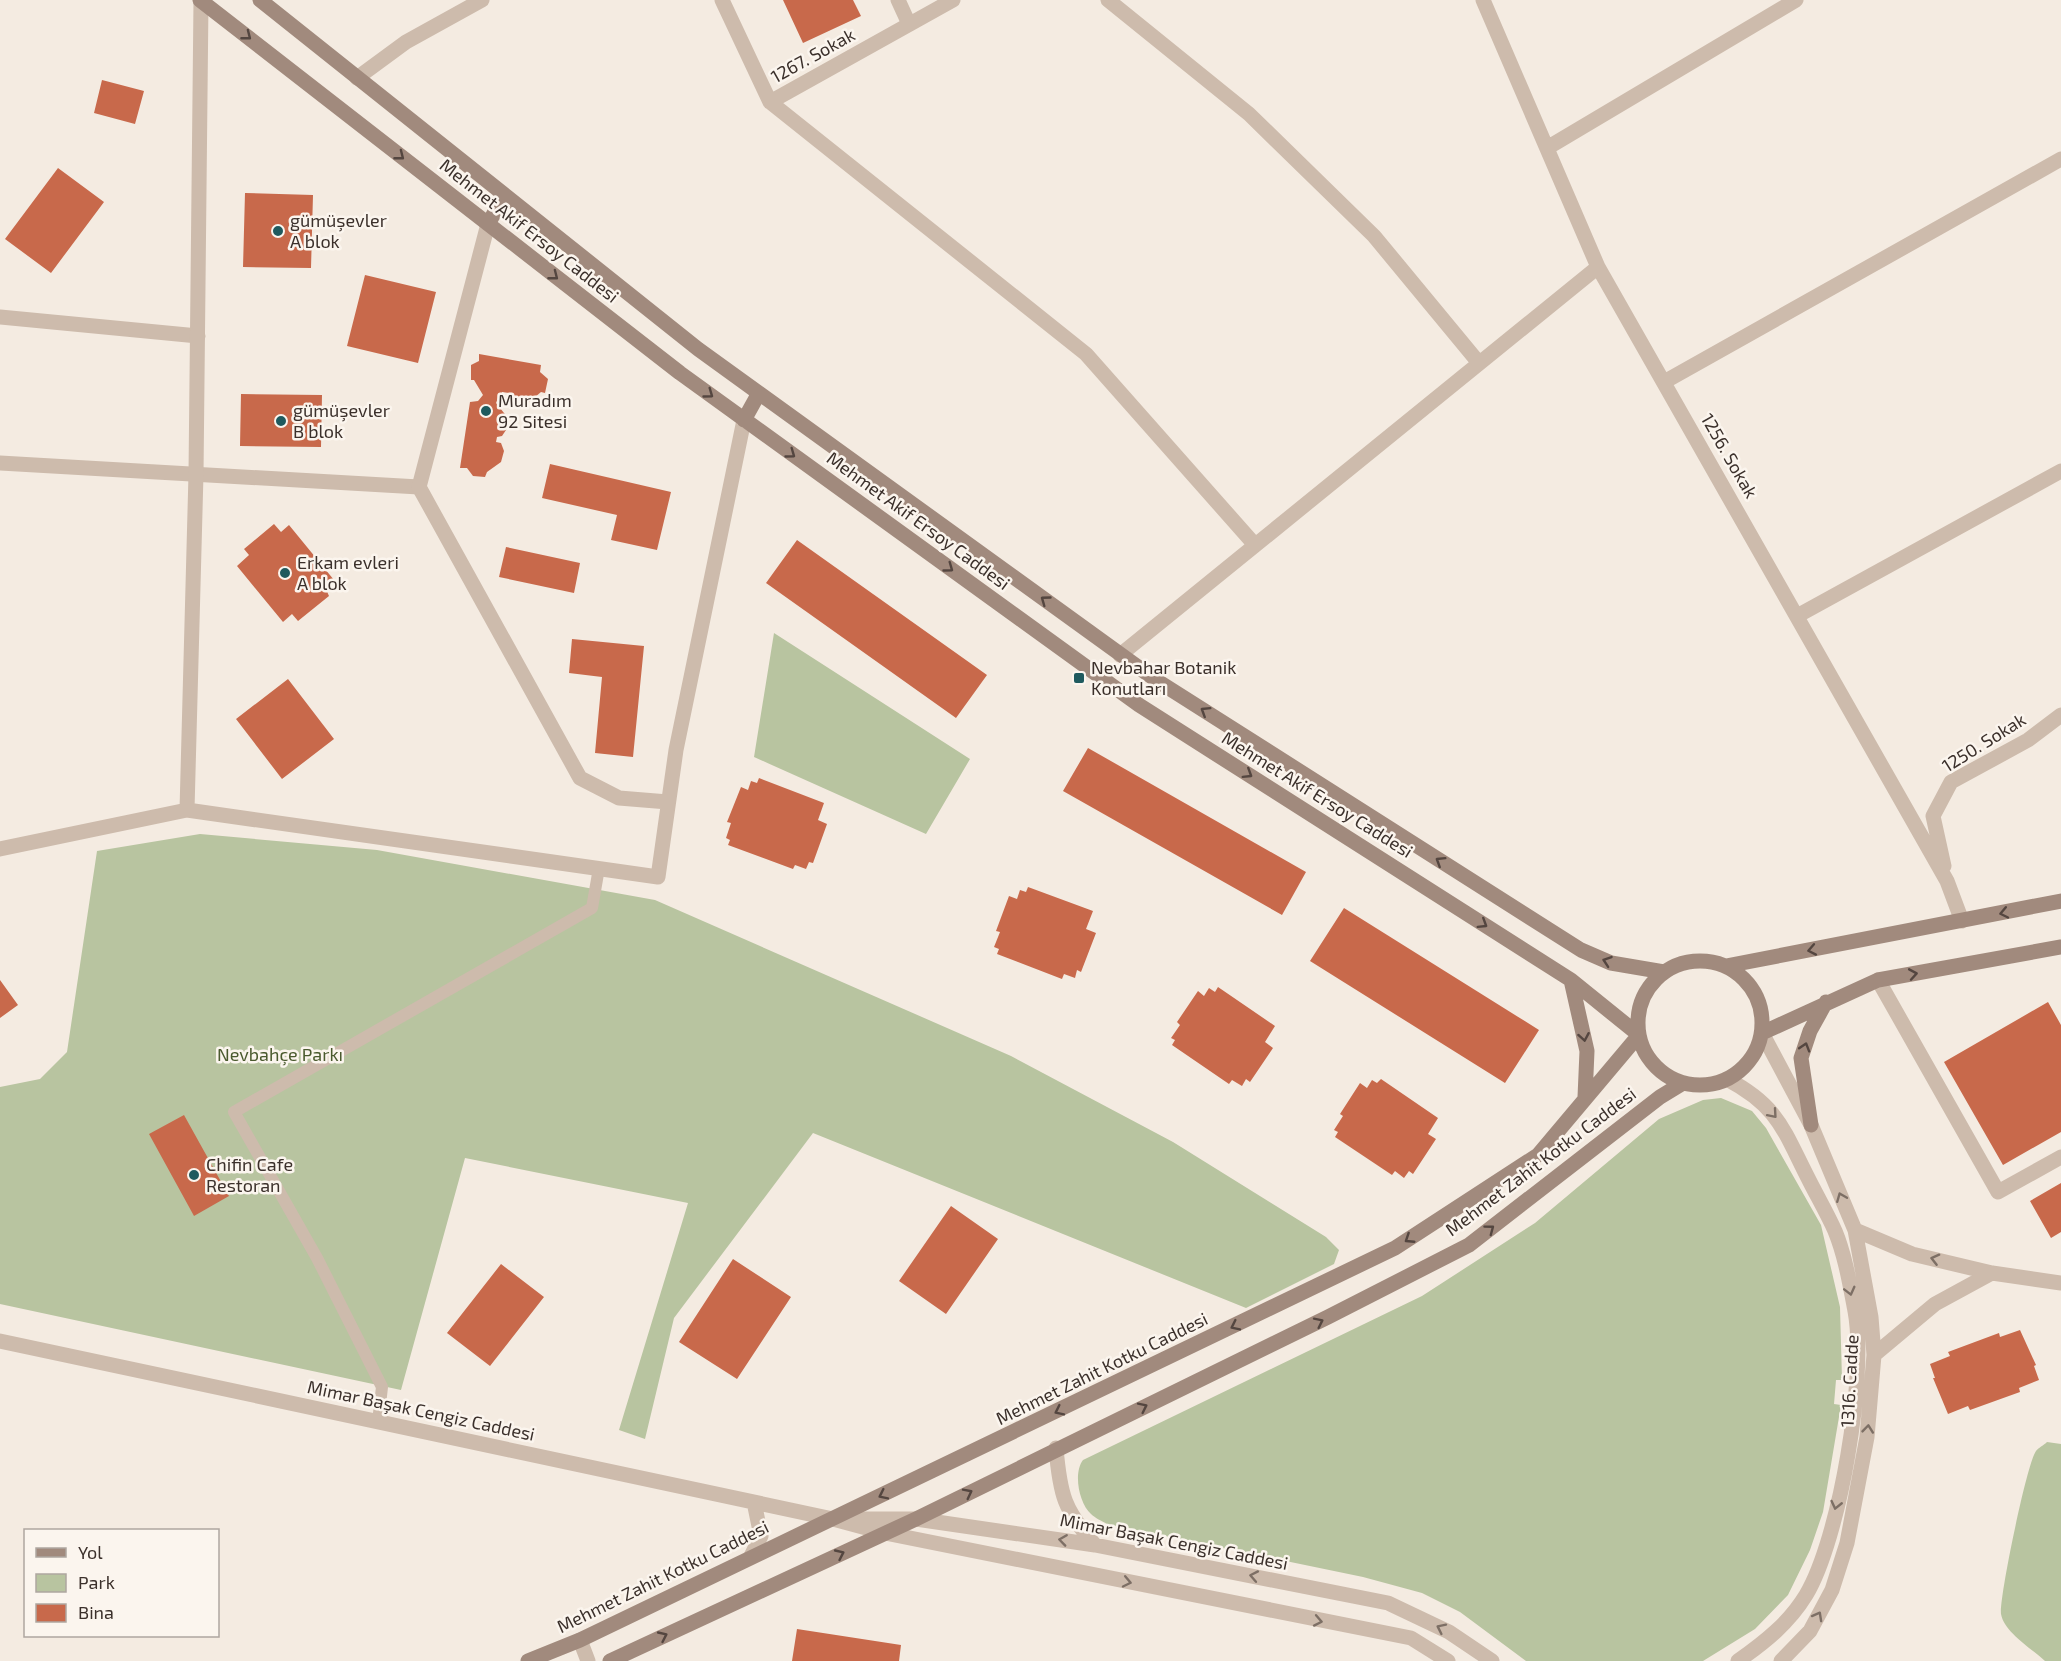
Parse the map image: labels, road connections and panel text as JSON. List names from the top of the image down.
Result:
{
  "streets": {
    "main road": ["Mehmet Akif Ersoy Caddesi", "Mehmet Zahit Kotku Caddesi"],
    "street": [
      "1267. Sokak",
      "1256. Sokak",
      "1250. Sokak",
      "1316. Cadde",
      "Mimar Başak Cengiz Caddesi"
    ]
  },
  "crossings": [
    ["Mehmet Akif Ersoy Caddesi", "Mehmet Zahit Kotku Caddesi"],
    ["Mehmet Akif Ersoy Caddesi", "1316. Cadde"],
    ["1256. Sokak", "1250. Sokak"],
    ["Mehmet Zahit Kotku Caddesi", "1316. Cadde"],
    ["Mehmet Zahit Kotku Caddesi", "Mimar Başak Cengiz Caddesi"]
  ],
  "parks": ["Nevbahçe Parkı"],
  "places": {
    "other": [
      "gümüşevler A blok",
      "Muradım 92 Sitesi",
      "gümüşevler B blok",
      "Erkam evleri A blok",
      "Chifin Cafe Restoran"
    ],
    "transit": ["Nevbahar Botanik Konutları"]
  },
  "legend": ["Yol", "Park", "Bina"]
}
